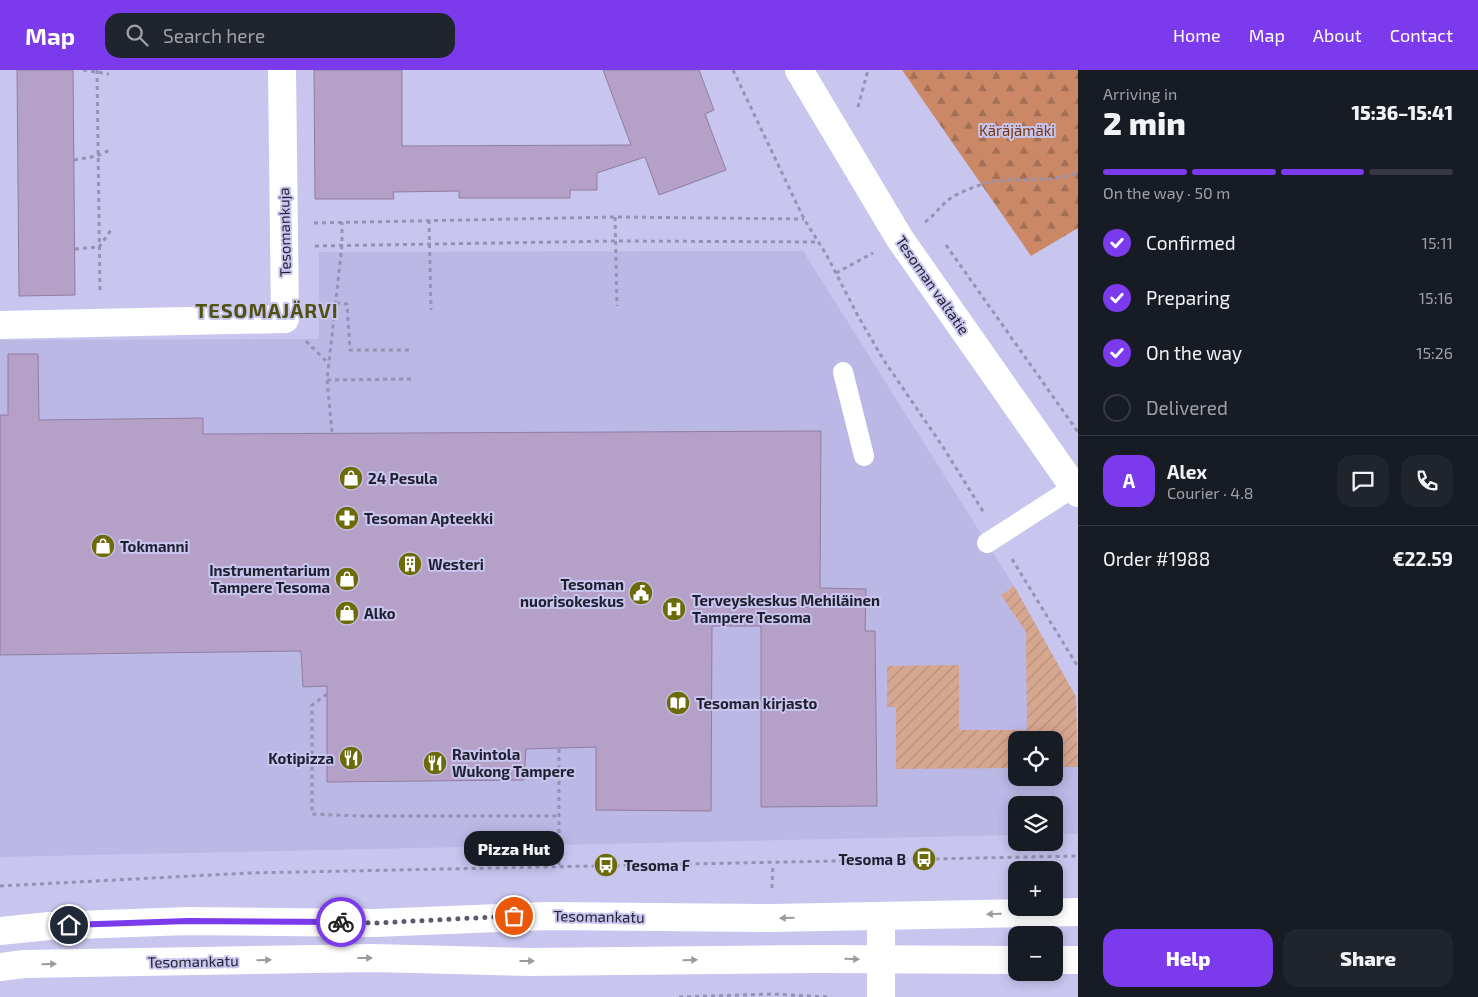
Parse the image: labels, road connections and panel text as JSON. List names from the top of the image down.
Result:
{
  "streets": {
    "main road": ["Tesomankuja", "Tesoman valtatie", "Tesomankatu"]
  },
  "districts": ["TESOMAJÄRVI"],
  "parks": ["Käräjämäki"],
  "places": {
    "shop": [
      "24 Pesula",
      "Tokmanni",
      "Instrumentarium Tampere Tesoma",
      "Alko"
    ],
    "pharmacy": ["Tesoman Apteekki"],
    "building": ["Westeri"],
    "public building": ["Tesoman nuorisokeskus"],
    "hospital": ["Terveyskeskus Mehiläinen Tampere Tesoma"],
    "library": ["Tesoman kirjasto"],
    "restaurant": ["Kotipizza", "Ravintola Wukong Tampere"],
    "bus stop": ["Tesoma B", "Tesoma F"],
    "other": ["Pizza Hut"]
  },
  "page": {
    "header": "Map",
    "search": "Search here",
    "nav": [
      "Home",
      "Map",
      "About",
      "Contact"
    ],
    "heading": ["2 min", "Arriving in", "15:36–15:41"],
    "panel": [
      "Alex",
      "Courier · 4.8",
      "Order #1988",
      "€22.59"
    ],
    "bar": "On the way · 50 m",
    "list": [
      ["Confirmed", "15:11"],
      ["Preparing", "15:16"],
      ["On the way", "15:26"],
      "Delivered"
    ],
    "round": "A",
    "map_buttons": ["+", "−"],
    "bubble": "Pizza Hut",
    "buttons": ["Help", "Share"]
  }
}
